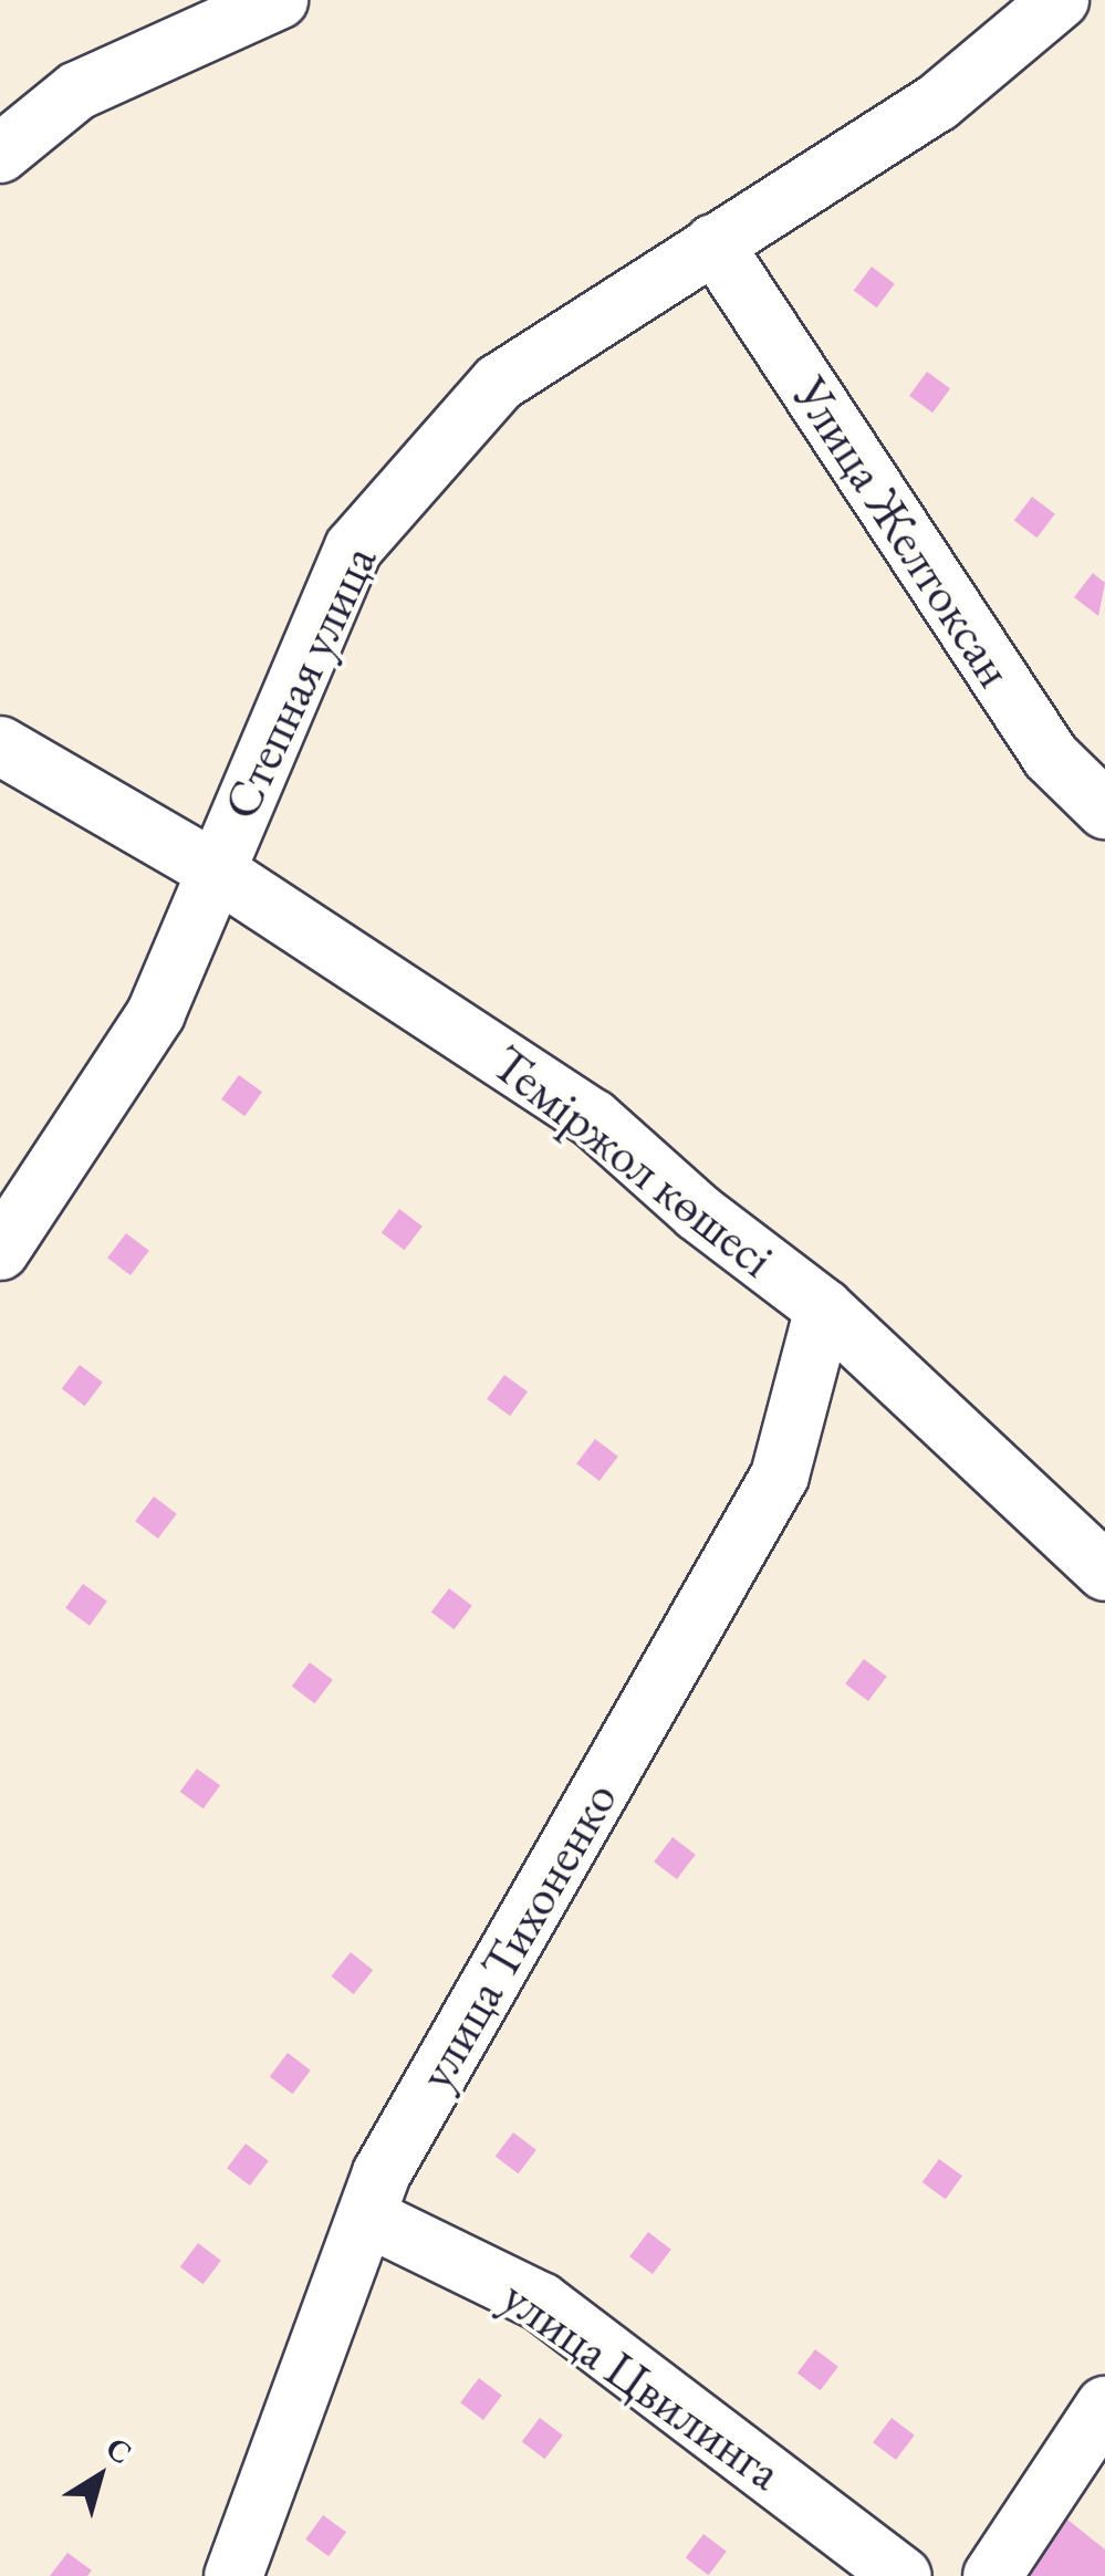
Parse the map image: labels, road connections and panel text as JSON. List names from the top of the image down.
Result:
{
  "streets": {
    "street": [
      "Улица Желтоксан",
      "Степная улица",
      "Теміржол көшесі",
      "улица Тихоненко",
      "улица Цвилинга"
    ]
  },
  "crossings": [
    ["Улица Желтоксан", "Степная улица"],
    ["Степная улица", "Теміржол көшесі"],
    ["Теміржол көшесі", "улица Тихоненко"],
    ["улица Тихоненко", "улица Цвилинга"]
  ],
  "north": "top right"
}
